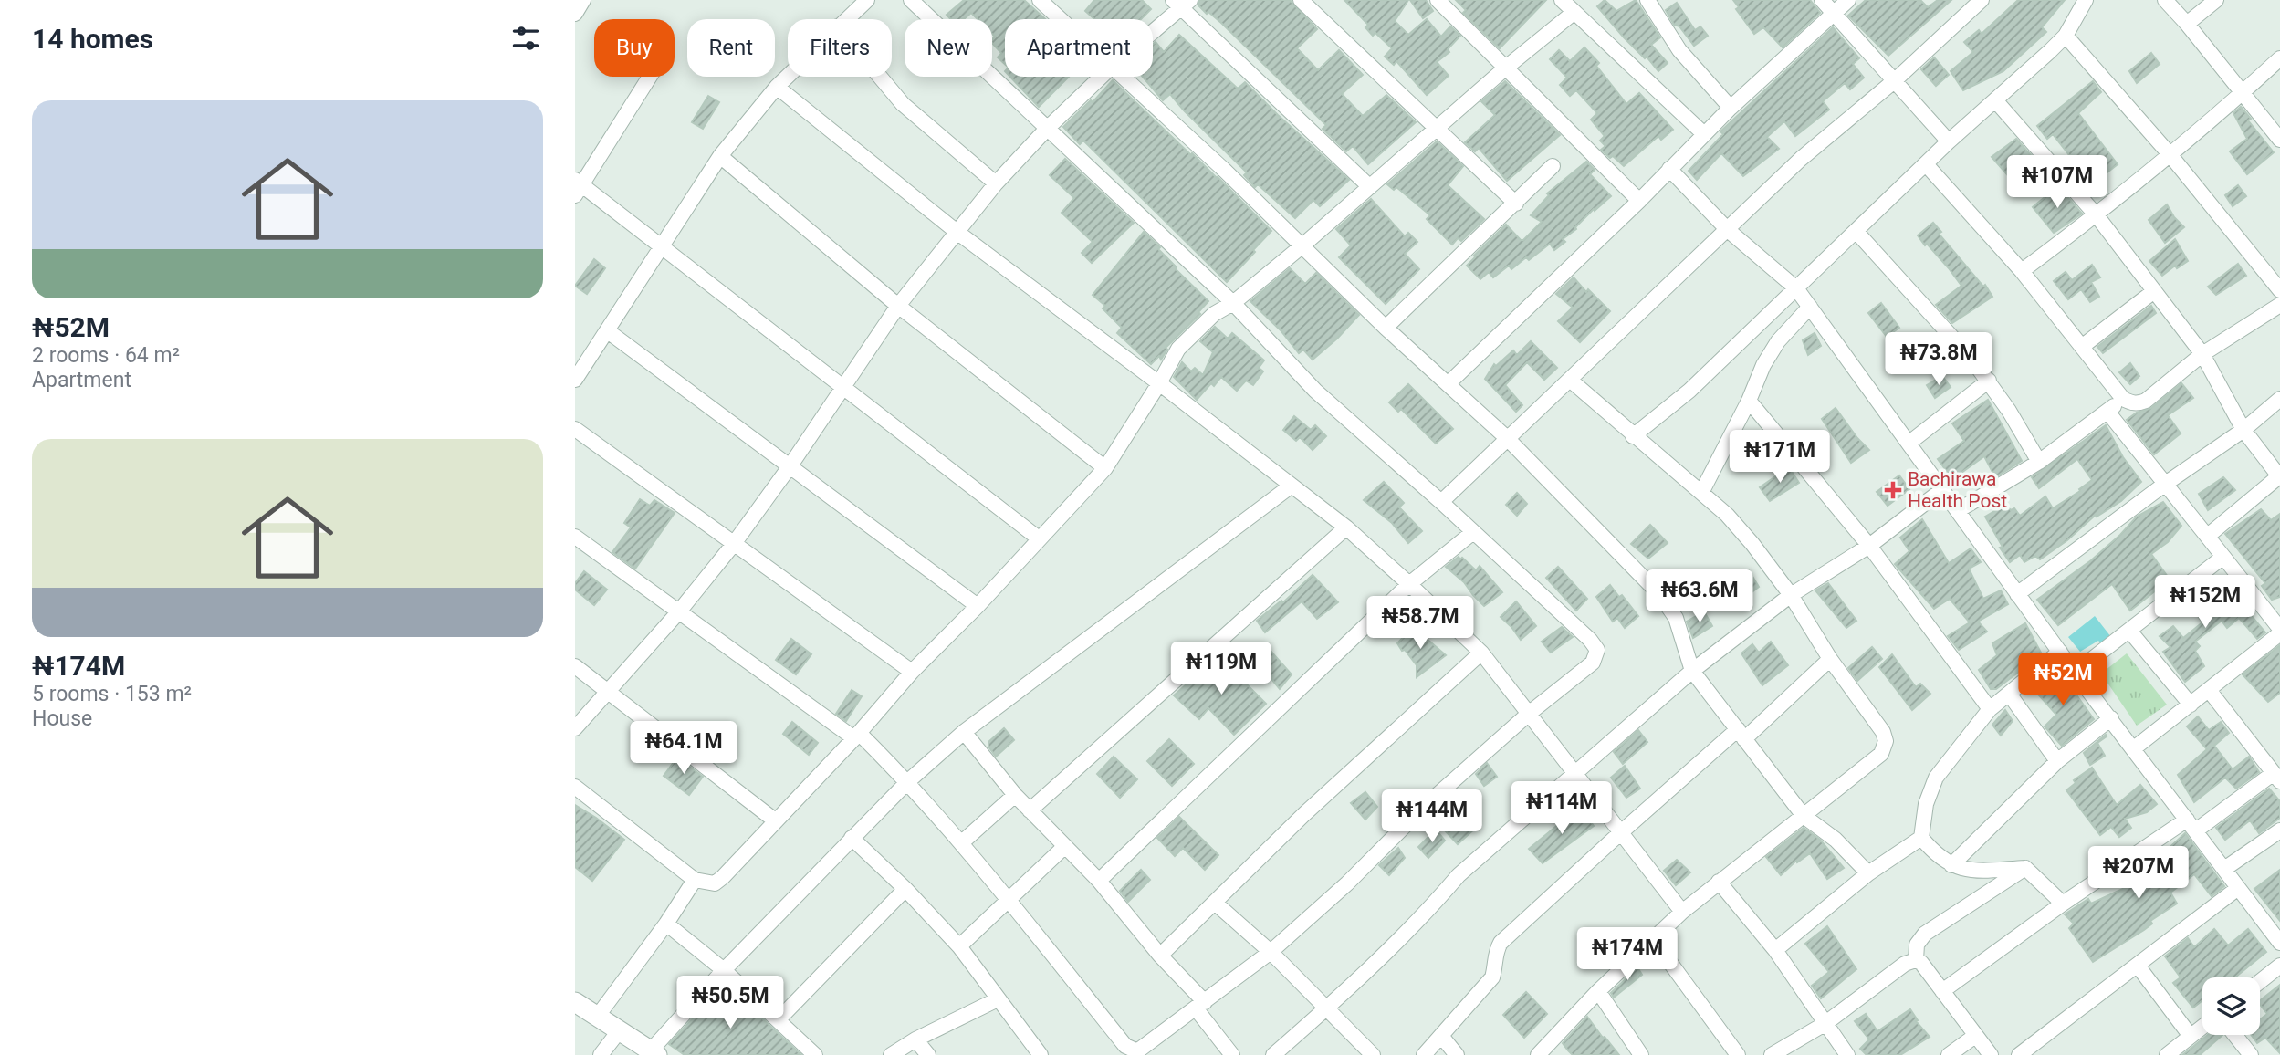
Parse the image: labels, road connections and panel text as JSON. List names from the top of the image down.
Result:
{
  "places": {
    "health": ["Bachirawa Health Post"]
  },
  "page": {
    "heading": "14 homes",
    "chip": [
      "Buy",
      "Rent",
      "Filters",
      "New",
      "Apartment"
    ],
    "list": [
      {
        "name": "₦52M",
        "note": "2 rooms · 64 m² · Apartment"
      },
      {
        "name": "₦174M",
        "note": "5 rooms · 153 m² · House"
      }
    ],
    "price": [
      "₦107M",
      "₦73.8M",
      "₦171M",
      "₦63.6M",
      "₦152M",
      "₦58.7M",
      "₦119M",
      "₦52M",
      "₦64.1M",
      "₦114M",
      "₦144M",
      "₦207M",
      "₦174M",
      "₦50.5M"
    ]
  }
}
